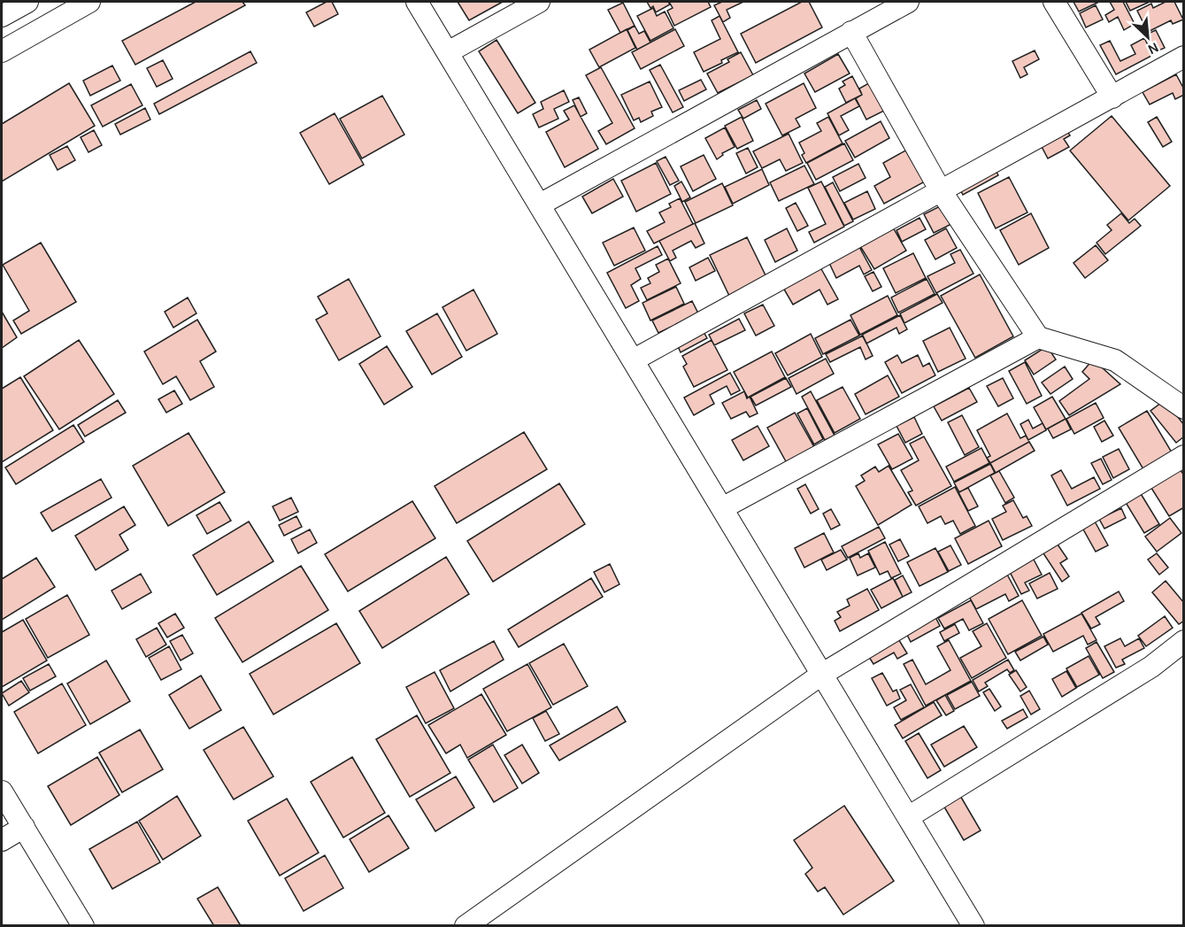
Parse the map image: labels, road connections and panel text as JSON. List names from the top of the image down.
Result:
{
  "north": "bottom right"
}
